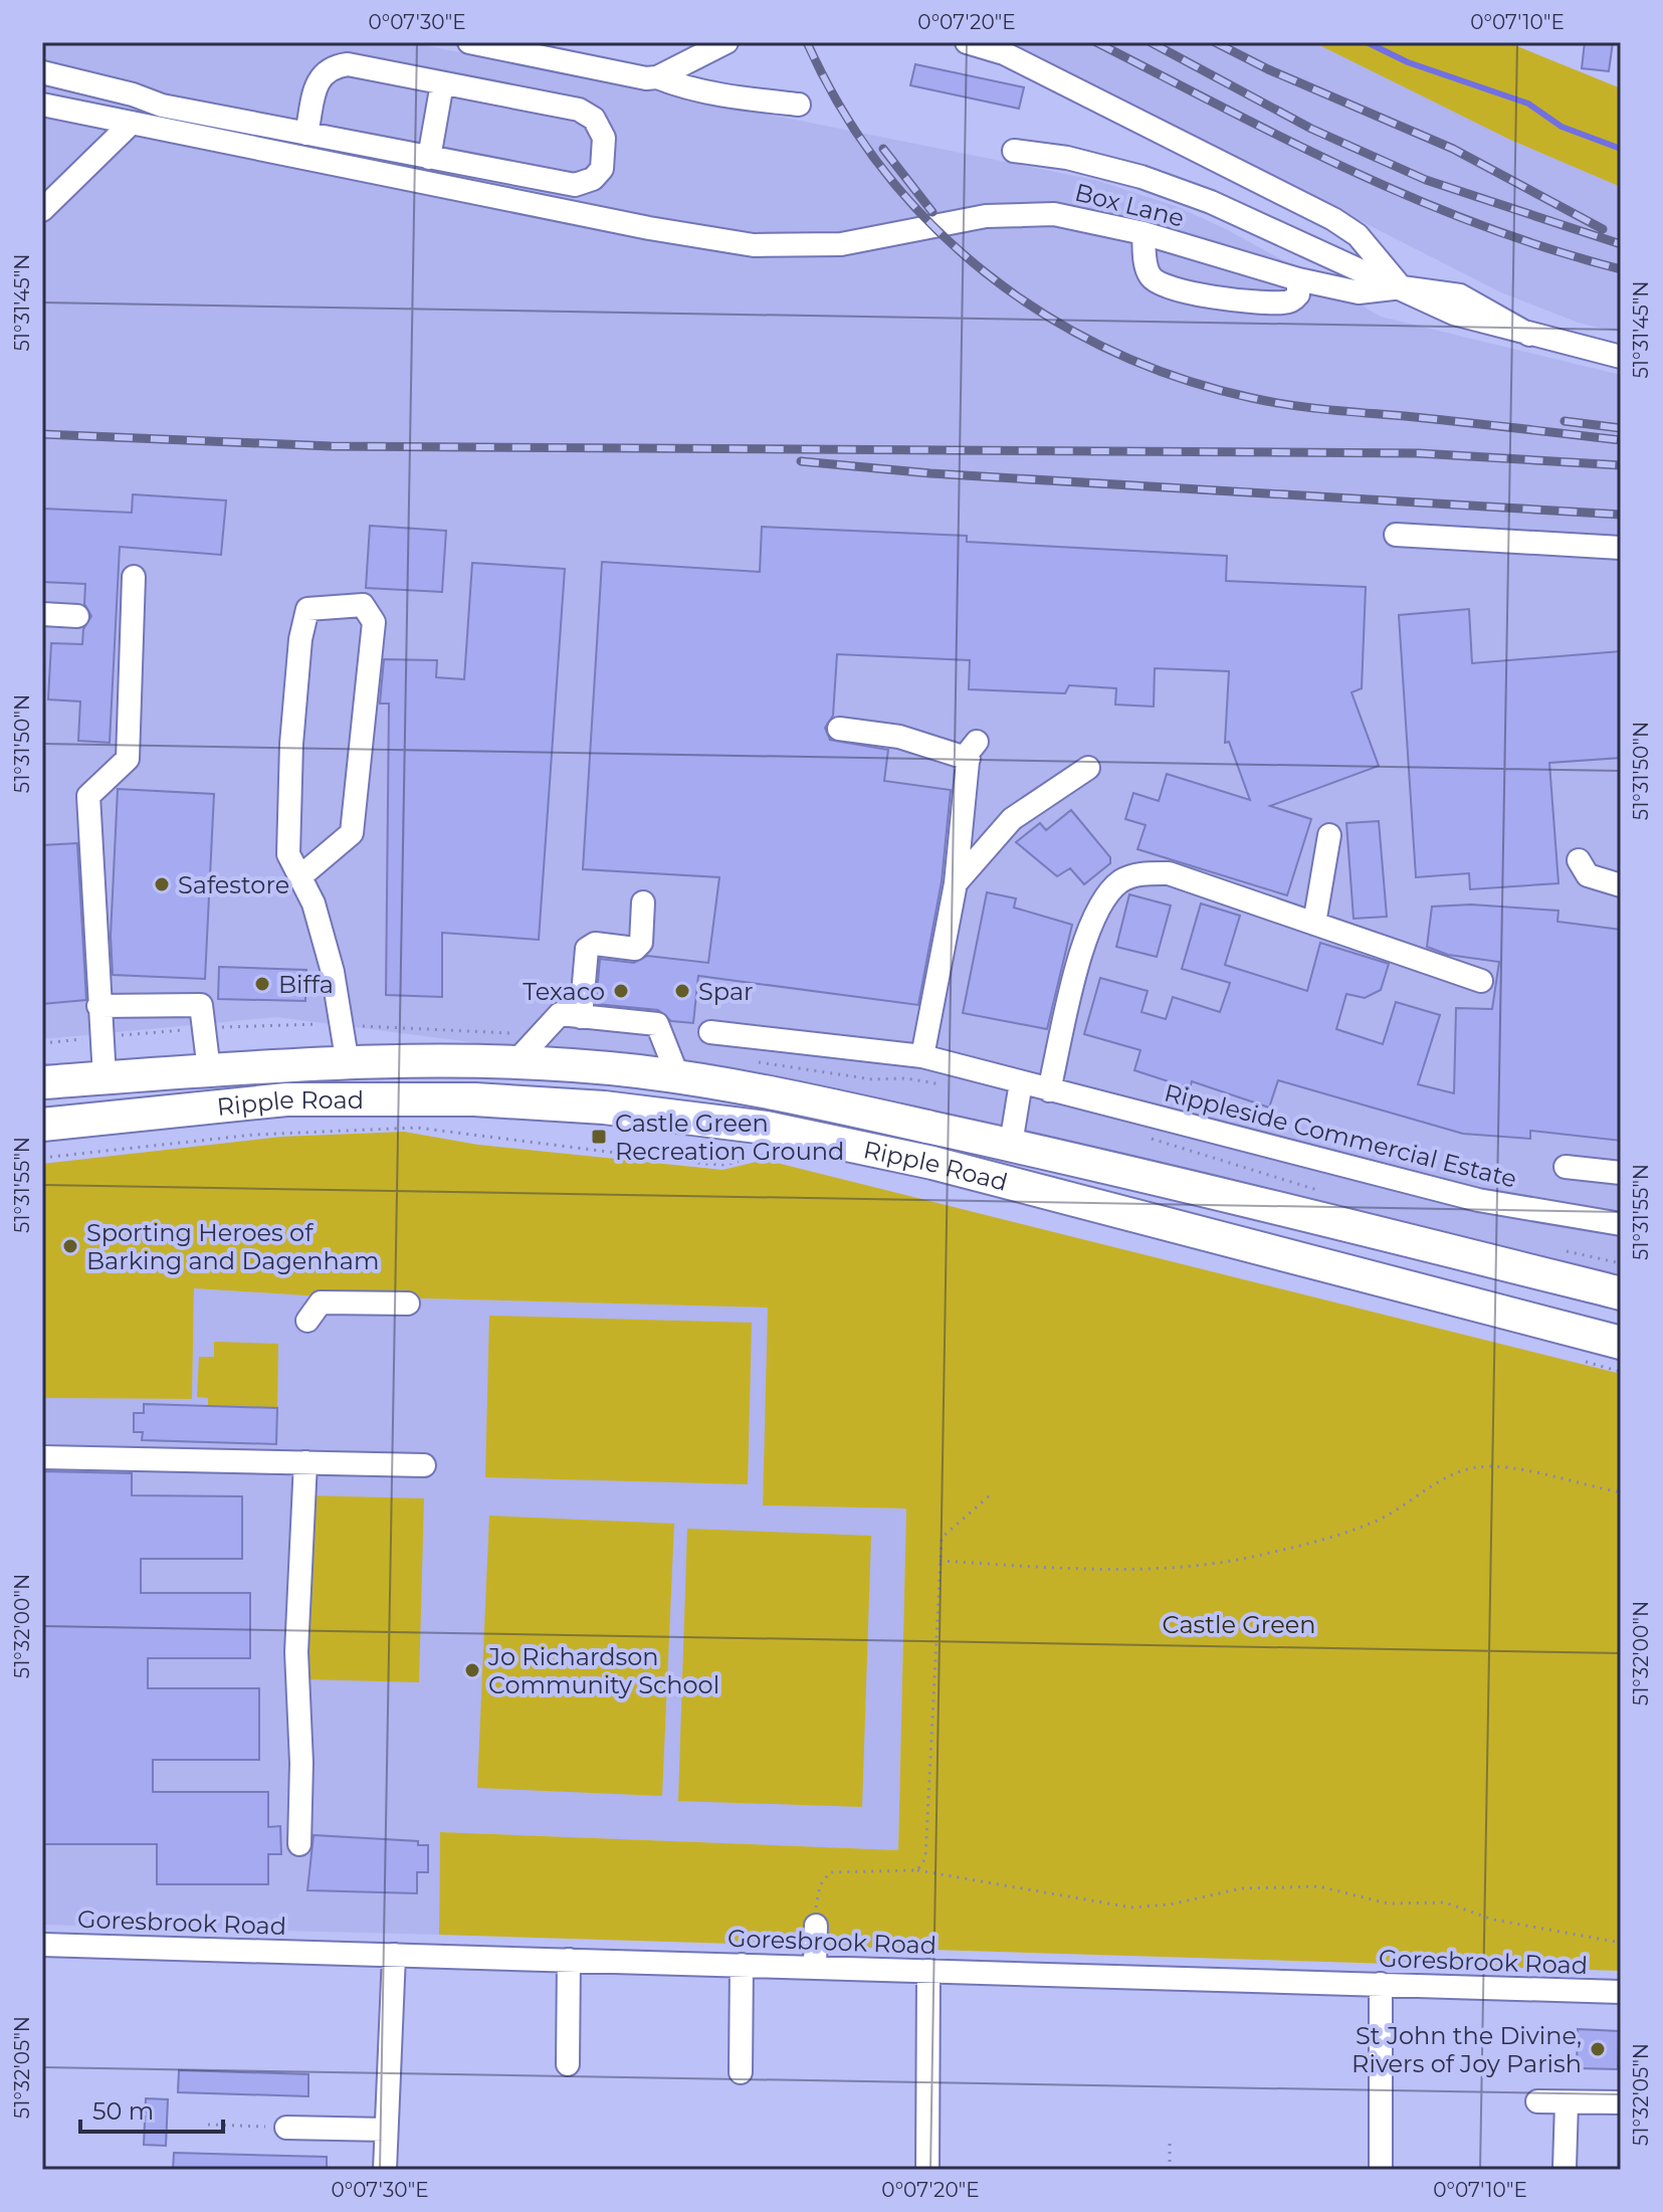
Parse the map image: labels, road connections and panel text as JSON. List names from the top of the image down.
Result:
{
  "streets": {
    "highway": ["Ripple Road"],
    "street": ["Box Lane", "Rippleside Commercial Estate", "Goresbrook Road"]
  },
  "parks": ["Castle Green"],
  "places": {
    "other": [
      "Safestore",
      "Biffa",
      "Texaco",
      "Spar",
      "Sporting Heroes of Barking and Dagenham",
      "Jo Richardson Community School",
      "St John the Divine, Rivers of Joy Parish"
    ],
    "transit": ["Castle Green Recreation Ground"]
  },
  "scale_bar": "50 m",
  "coordinates": [
    "0°07'30\"E",
    "0°07'20\"E",
    "0°07'10\"E",
    "51°31'45\"N",
    "51°31'50\"N",
    "51°31'55\"N",
    "51°32'00\"N",
    "51°32'05\"N"
  ]
}
